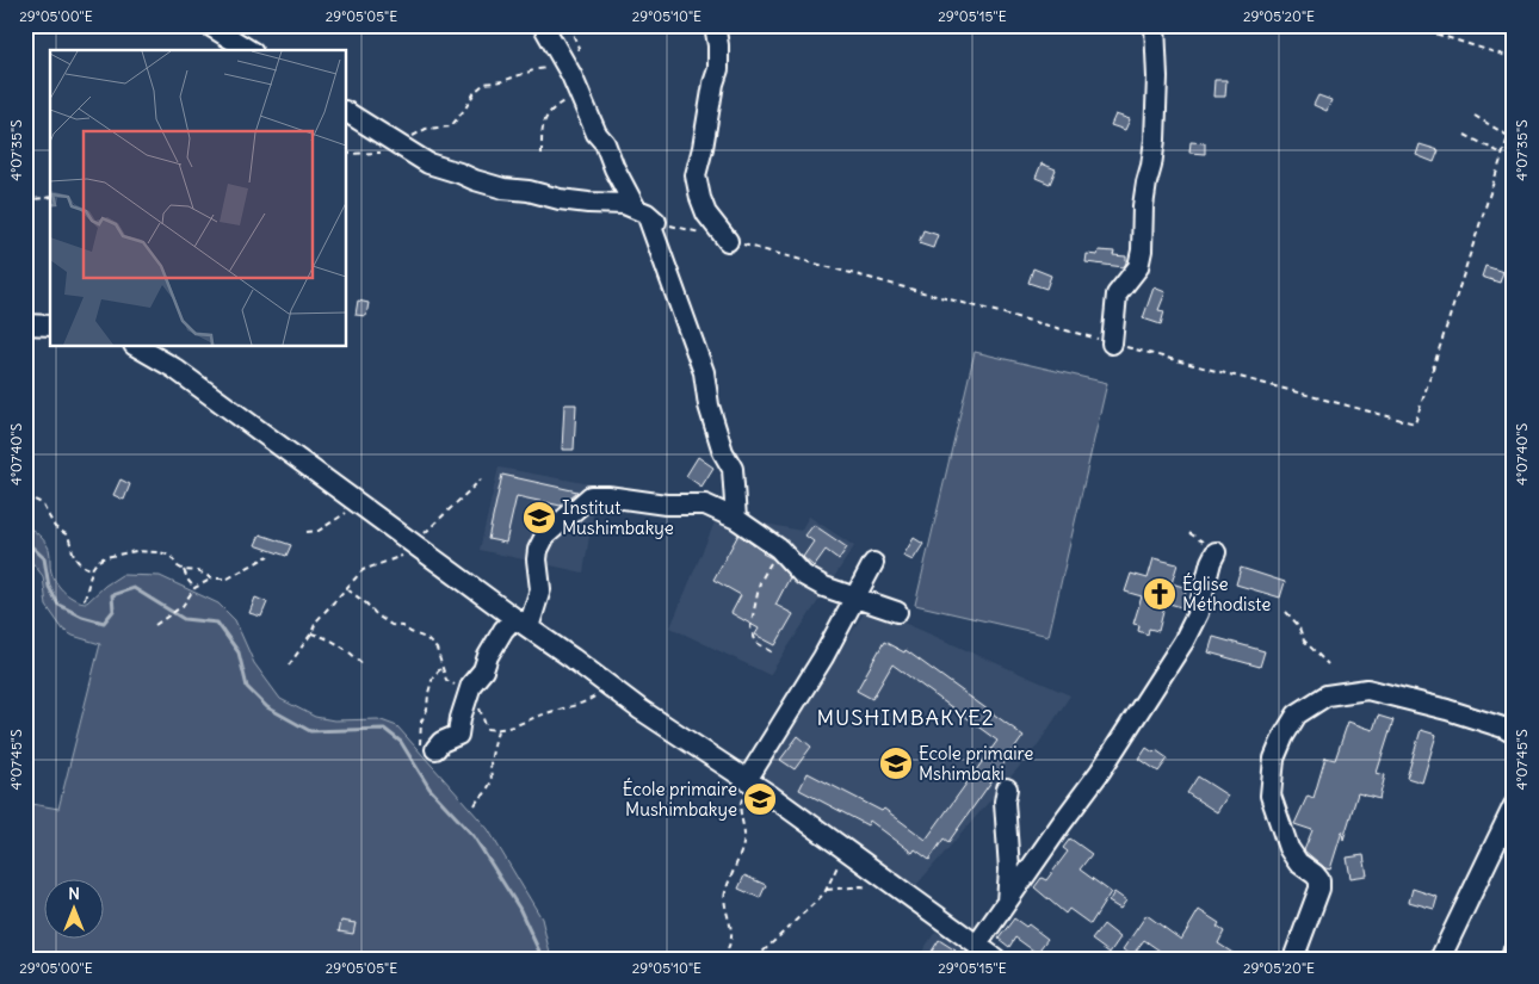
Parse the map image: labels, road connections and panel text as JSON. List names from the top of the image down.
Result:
{
  "districts": ["MUSHIMBAKYE2"],
  "places": {
    "school or university": ["Institut Mushimbakye", "Ecole primaire Mshimbaki", "École primaire Mushimbakye"],
    "church": ["Église Méthodiste"]
  },
  "north": "top",
  "coordinates": [
    "29°05'00\"E",
    "29°05'05\"E",
    "29°05'10\"E",
    "29°05'15\"E",
    "29°05'20\"E",
    "4°07'35\"S",
    "4°07'40\"S",
    "4°07'45\"S"
  ]
}
